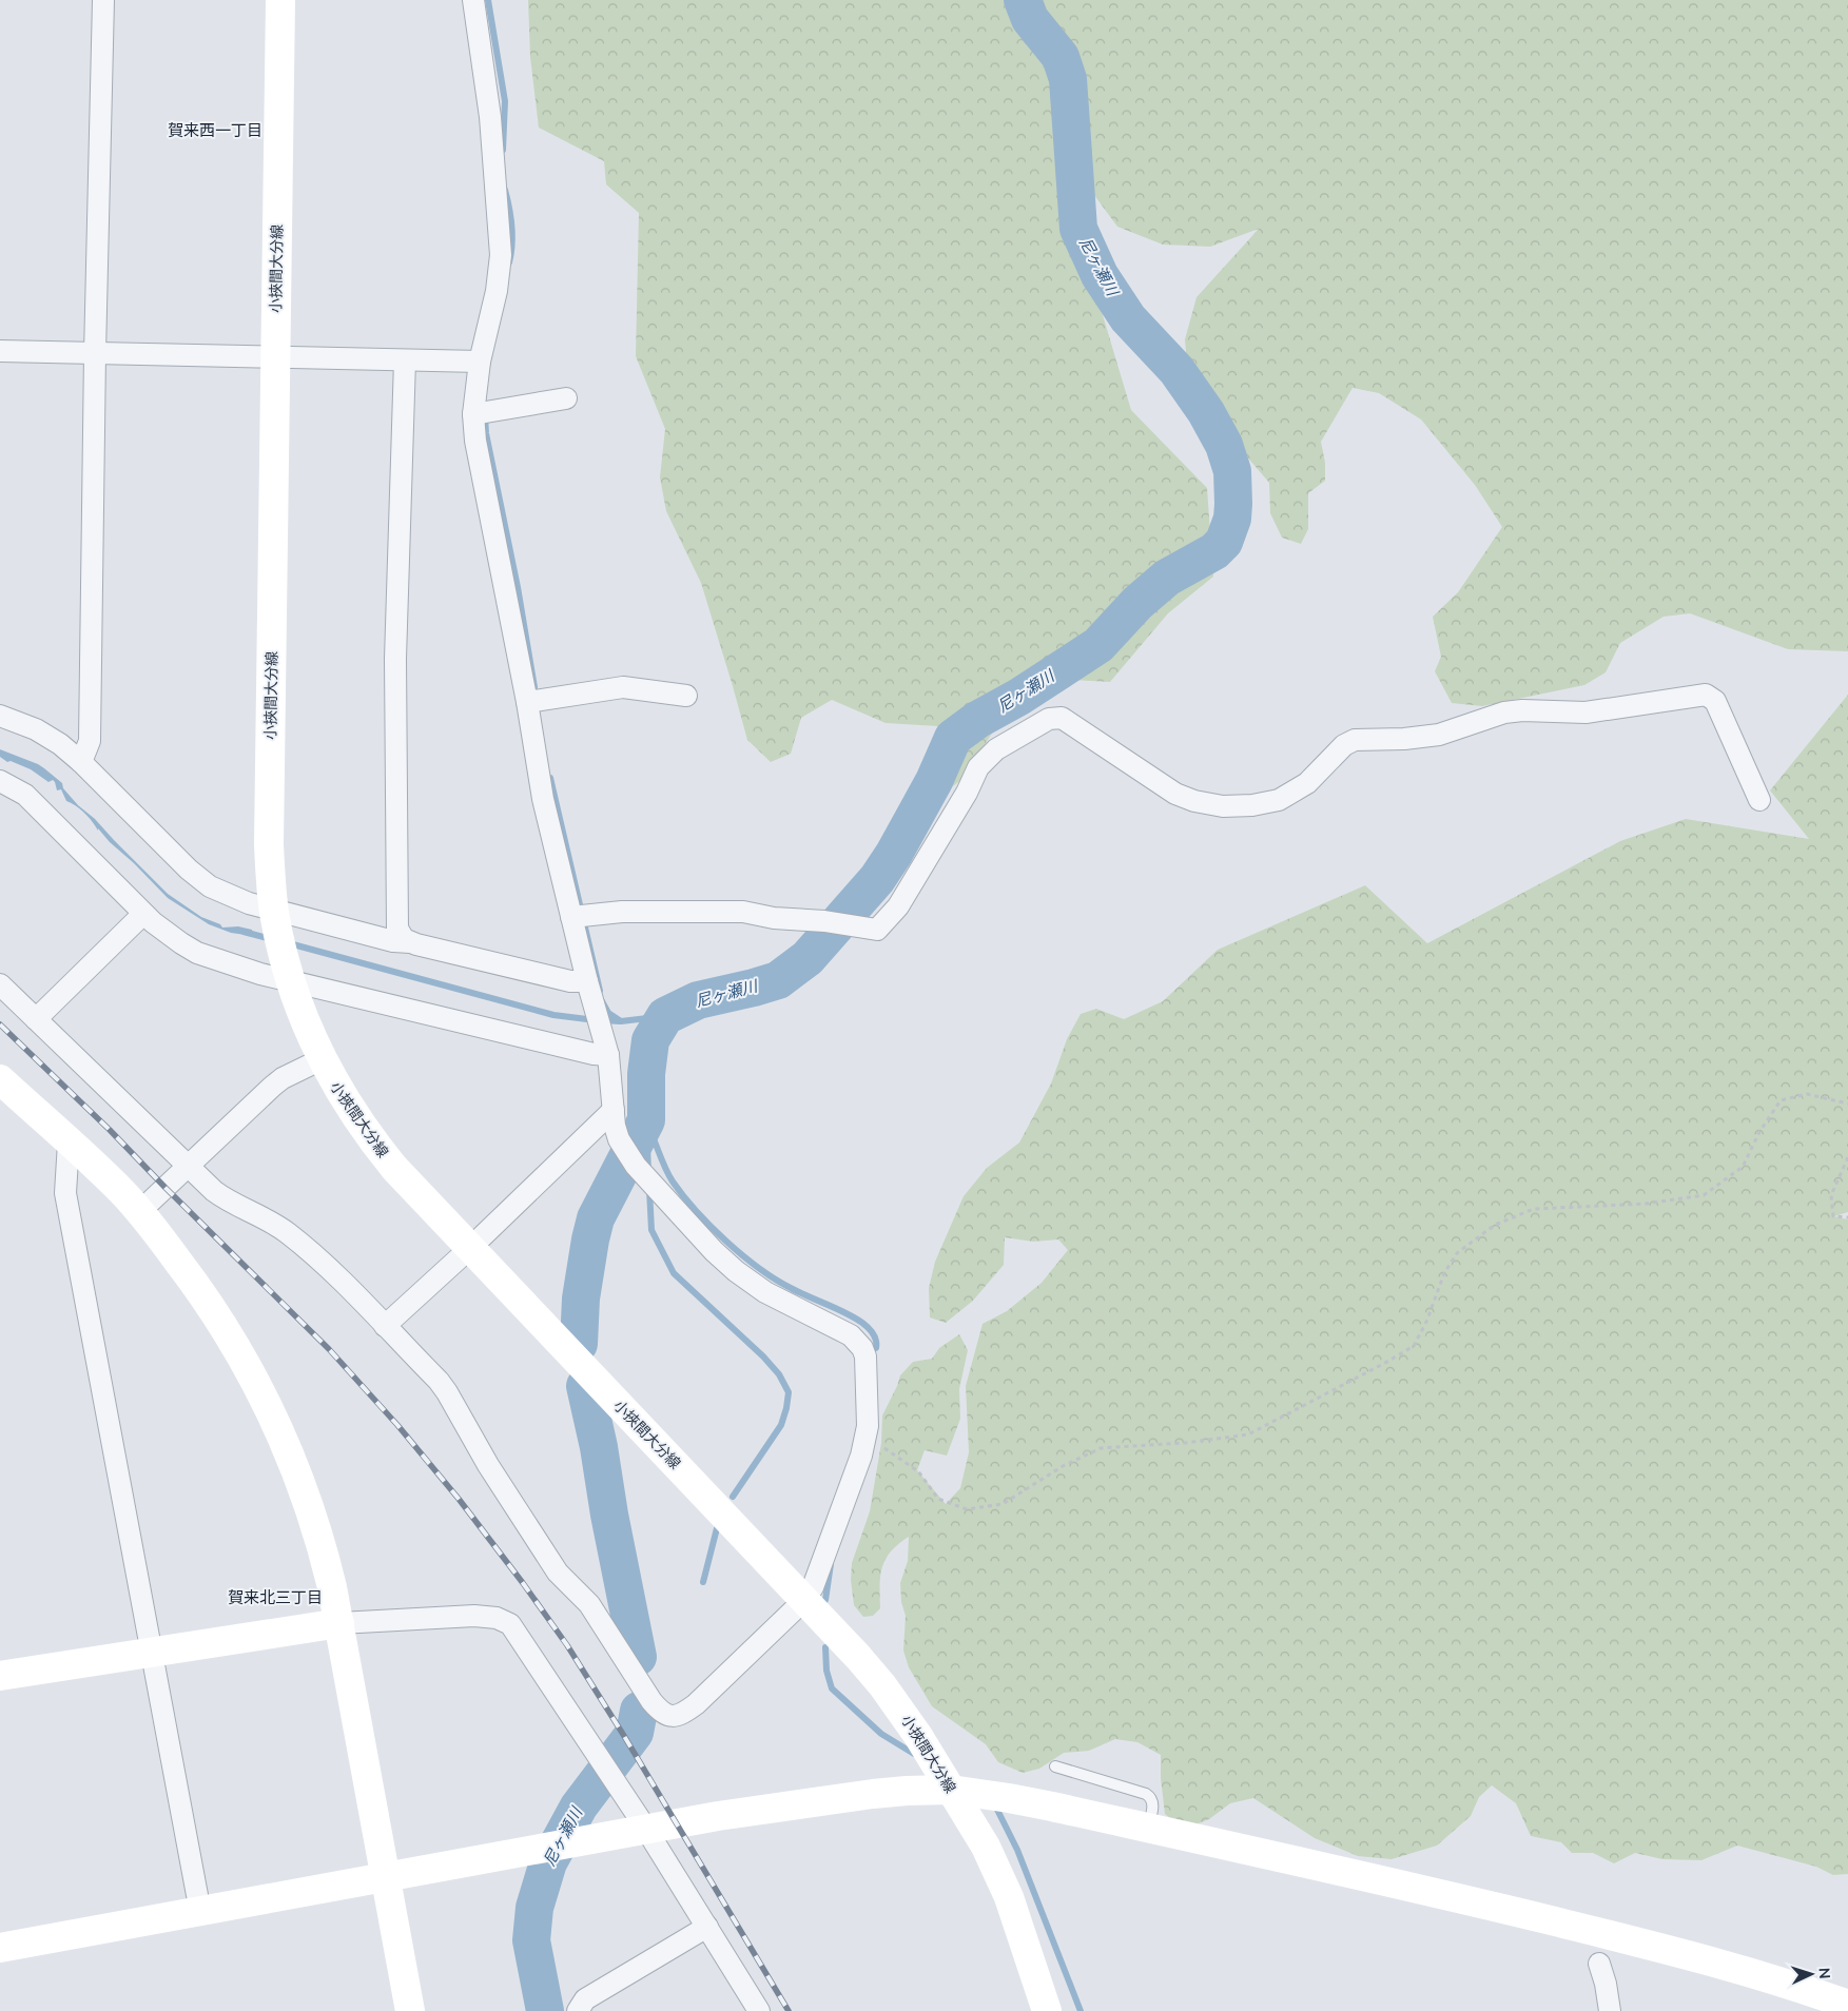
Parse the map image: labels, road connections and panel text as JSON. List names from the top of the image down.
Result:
{
  "streets": {
    "street": ["小挾間大分線"]
  },
  "districts": ["賀来西一丁目", "賀来北三丁目"],
  "water": ["尼ヶ瀬川"],
  "north": "right"
}
